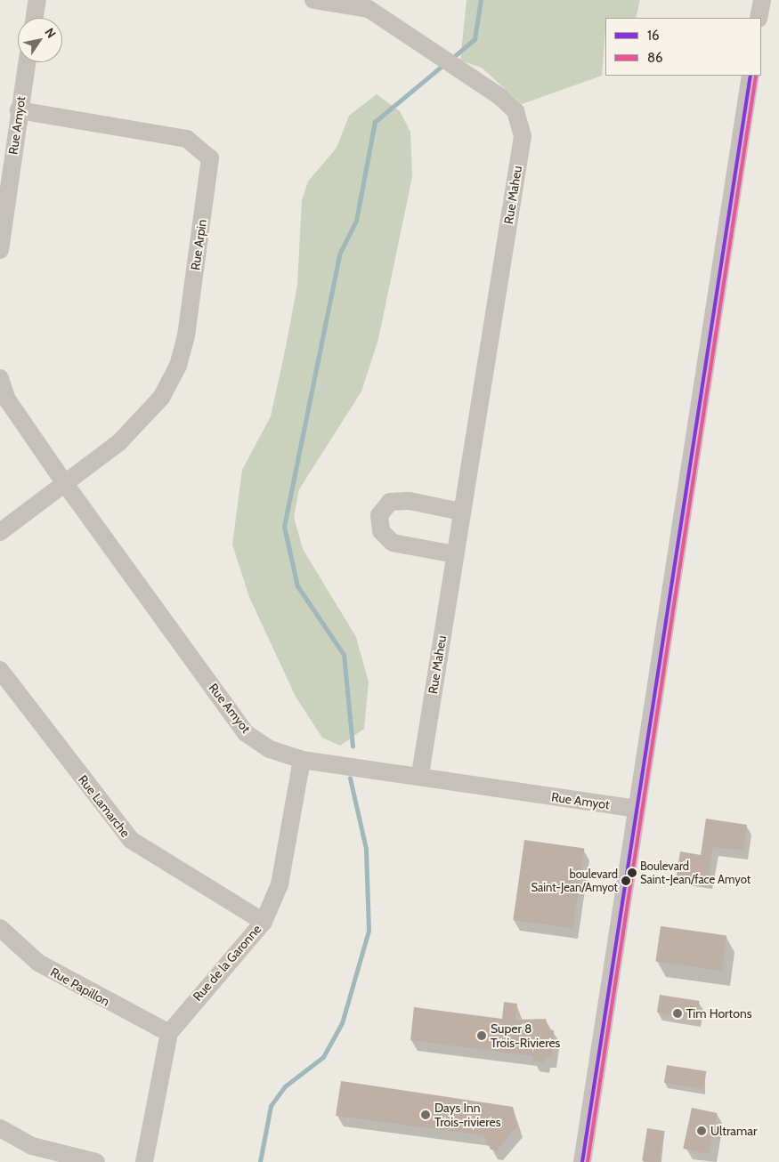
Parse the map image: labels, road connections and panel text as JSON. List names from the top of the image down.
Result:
{
  "streets": {
    "street": [
      "Rue Amyot",
      "Rue Maheu",
      "Rue Arpin",
      "Rue Lamarche",
      "Rue de la Garonne",
      "Rue Papillon"
    ]
  },
  "crossings": [
    ["Rue Amyot", "Rue Maheu"],
    ["Rue Amyot", "Rue Arpin"],
    ["Rue Amyot", "Rue de la Garonne"],
    ["Rue Lamarche", "Rue de la Garonne"],
    ["Rue de la Garonne", "Rue Papillon"]
  ],
  "places": [
    "Boulevard Saint-Jean/face Amyot",
    "boulevard Saint-Jean/Amyot",
    "Tim Hortons",
    "Super 8 Trois-Rivieres",
    "Days Inn Trois-rivieres",
    "Ultramar"
  ],
  "lines": ["transit line 16", "transit line 86"],
  "legend": ["16", "86"],
  "north": "top right"
}
